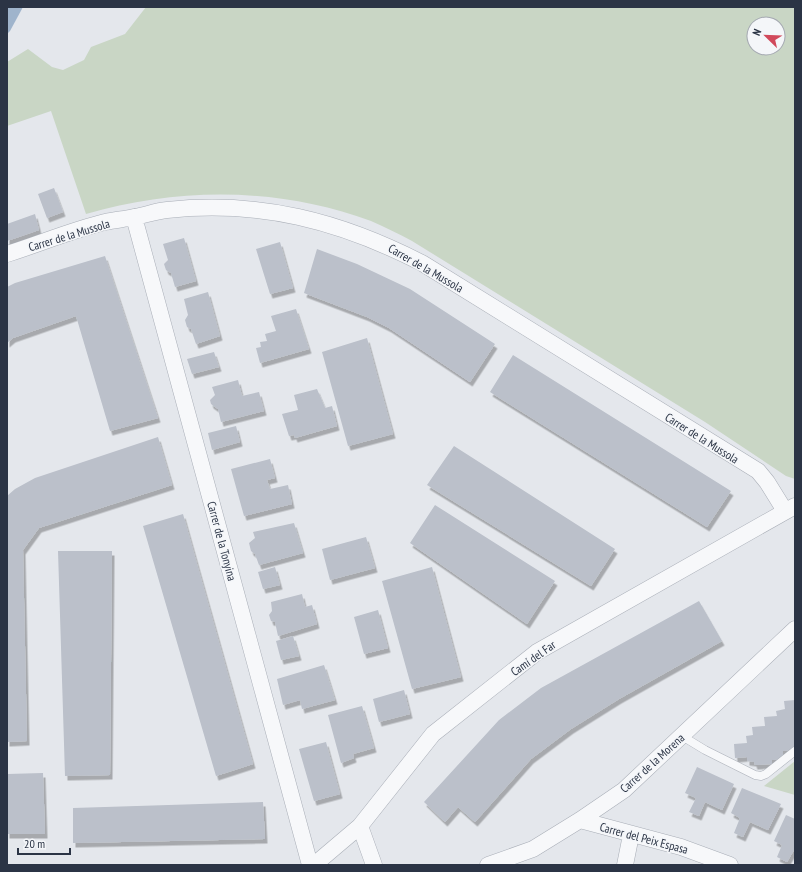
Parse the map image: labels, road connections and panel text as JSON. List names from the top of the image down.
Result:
{
  "streets": {
    "street": [
      "Carrer de la Mussola",
      "Carrer de la Tonyina",
      "Camí del Far",
      "Carrer de la Morena",
      "Carrer del Peix Espasa"
    ]
  },
  "crossings": [
    ["Carrer de la Mussola", "Carrer de la Tonyina"],
    ["Carrer de la Mussola", "Camí del Far"],
    ["Carrer de la Morena", "Carrer del Peix Espasa"]
  ],
  "scale_bar": "20 m",
  "north": "top left"
}
